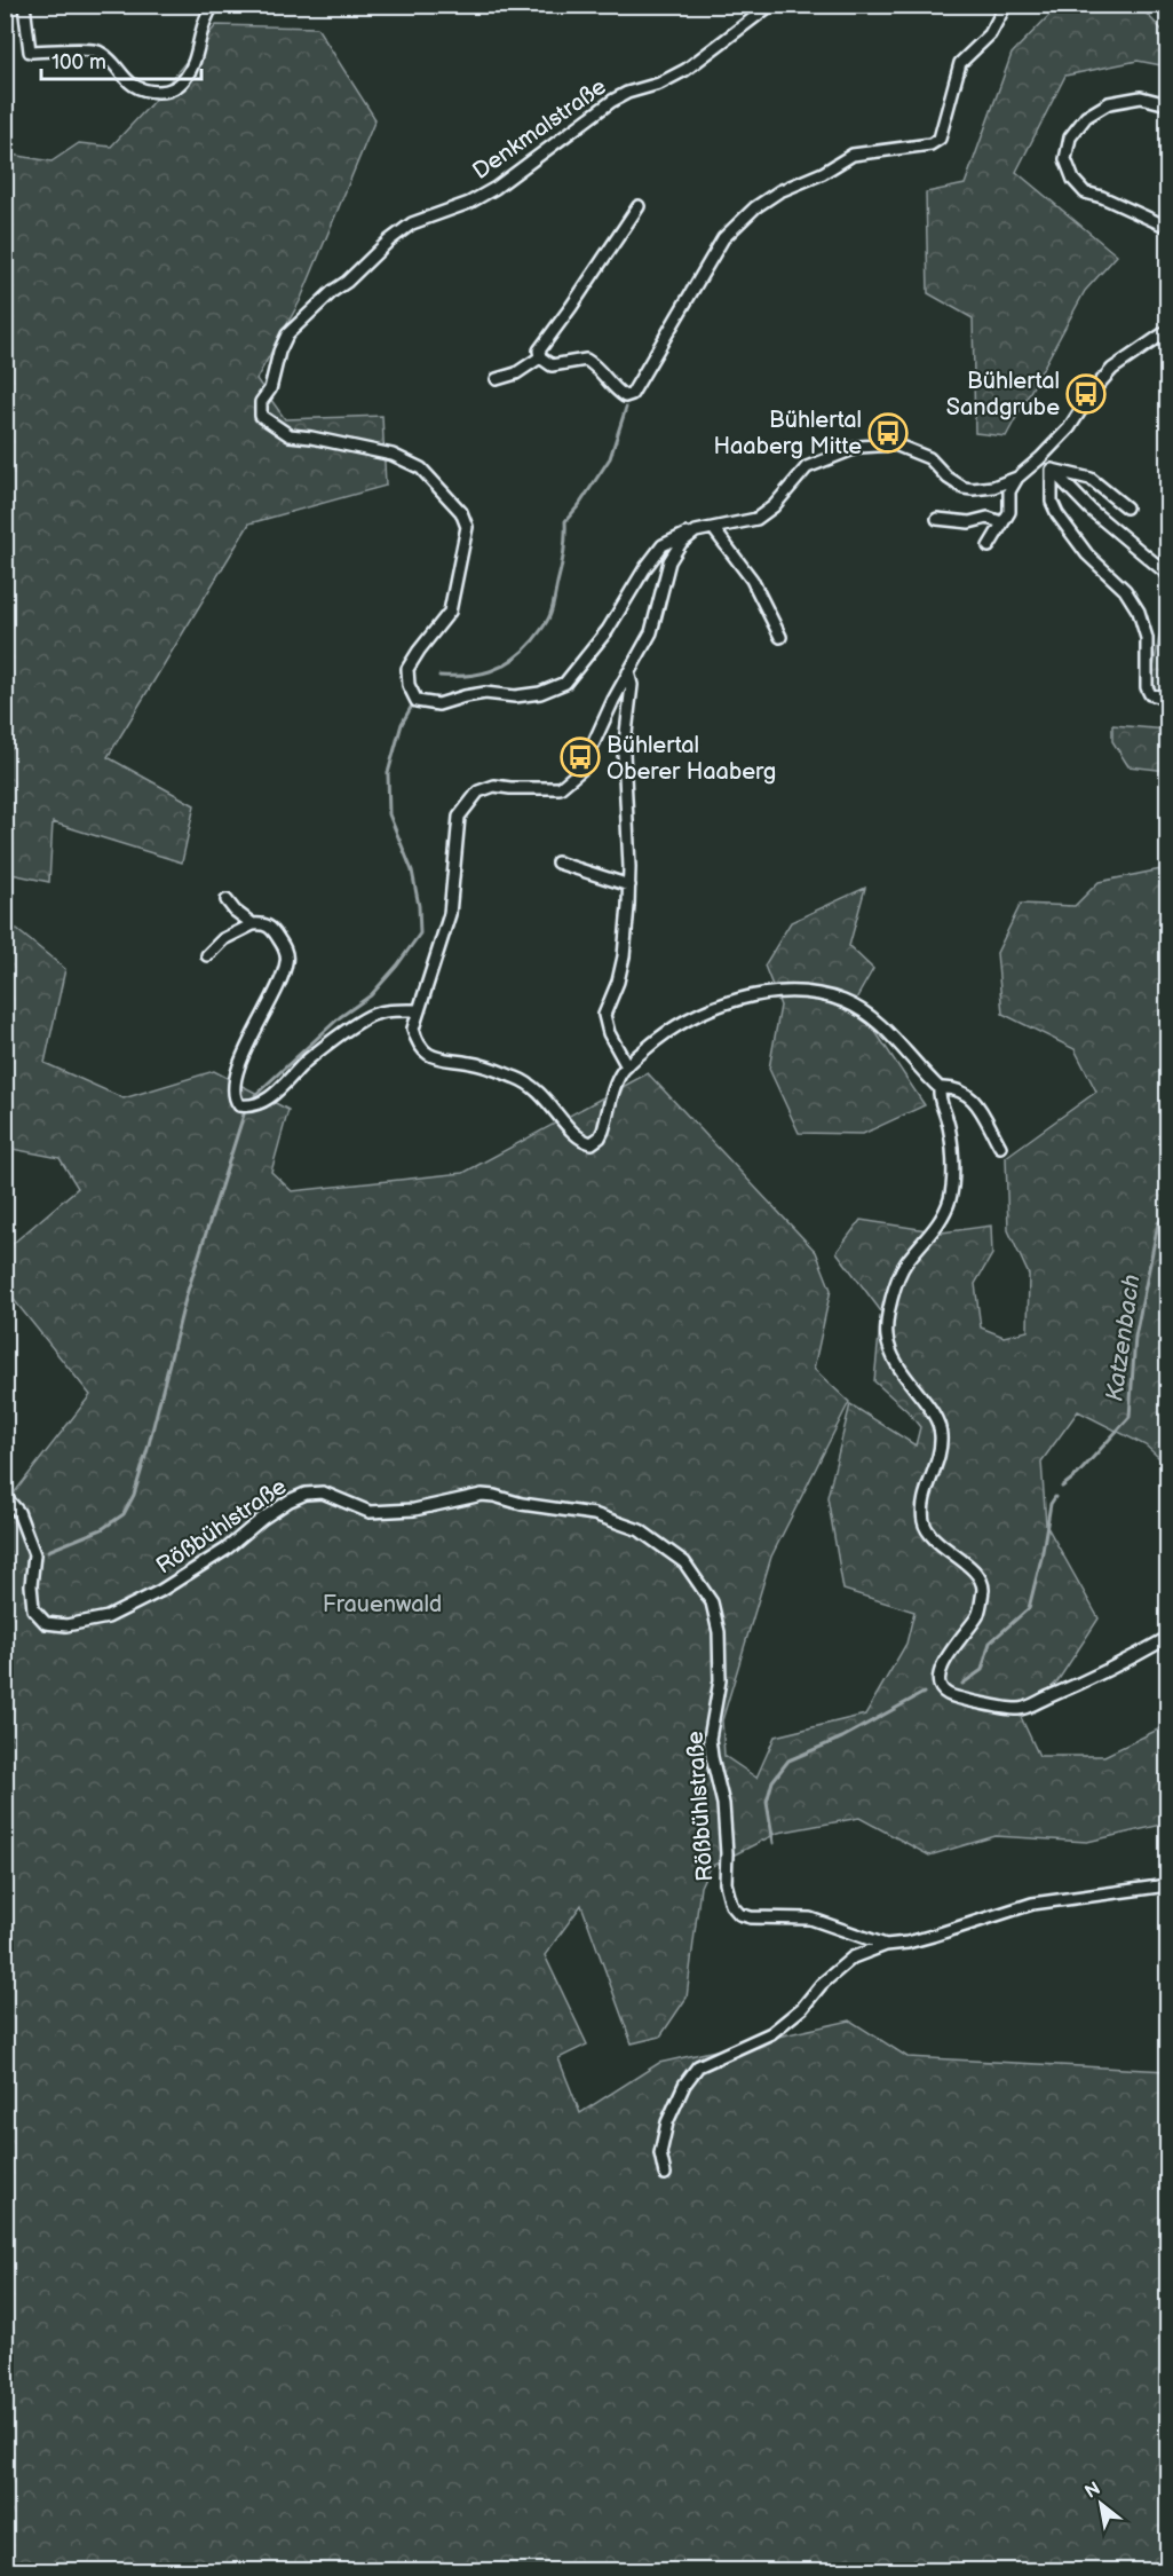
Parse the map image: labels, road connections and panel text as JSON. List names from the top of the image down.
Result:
{
  "streets": {
    "street": ["Denkmalstraße", "Rößbühlstraße"]
  },
  "water": ["Katzenbach"],
  "parks": ["Frauenwald"],
  "places": {
    "bus stop": ["Bühlertal Sandgrube", "Bühlertal Haaberg Mitte", "Bühlertal Oberer Haaberg"]
  },
  "scale_bar": "100 m",
  "north": "top left"
}
